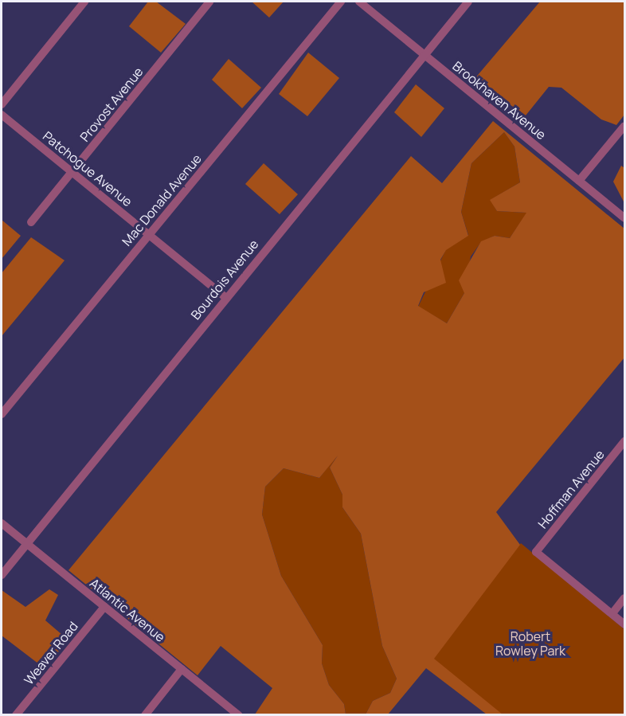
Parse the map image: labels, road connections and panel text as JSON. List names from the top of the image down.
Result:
{
  "streets": {
    "street": [
      "Brookhaven Avenue",
      "Provost Avenue",
      "Patchogue Avenue",
      "Mac Donald Avenue",
      "Bourdois Avenue",
      "Hoffman Avenue",
      "Atlantic Avenue",
      "Weaver Road"
    ]
  },
  "crossings": [
    ["Brookhaven Avenue", "Bourdois Avenue"],
    ["Provost Avenue", "Patchogue Avenue"],
    ["Patchogue Avenue", "Mac Donald Avenue"],
    ["Patchogue Avenue", "Bourdois Avenue"],
    ["Bourdois Avenue", "Atlantic Avenue"],
    ["Atlantic Avenue", "Weaver Road"]
  ],
  "parks": ["Robert Rowley Park"]
}
